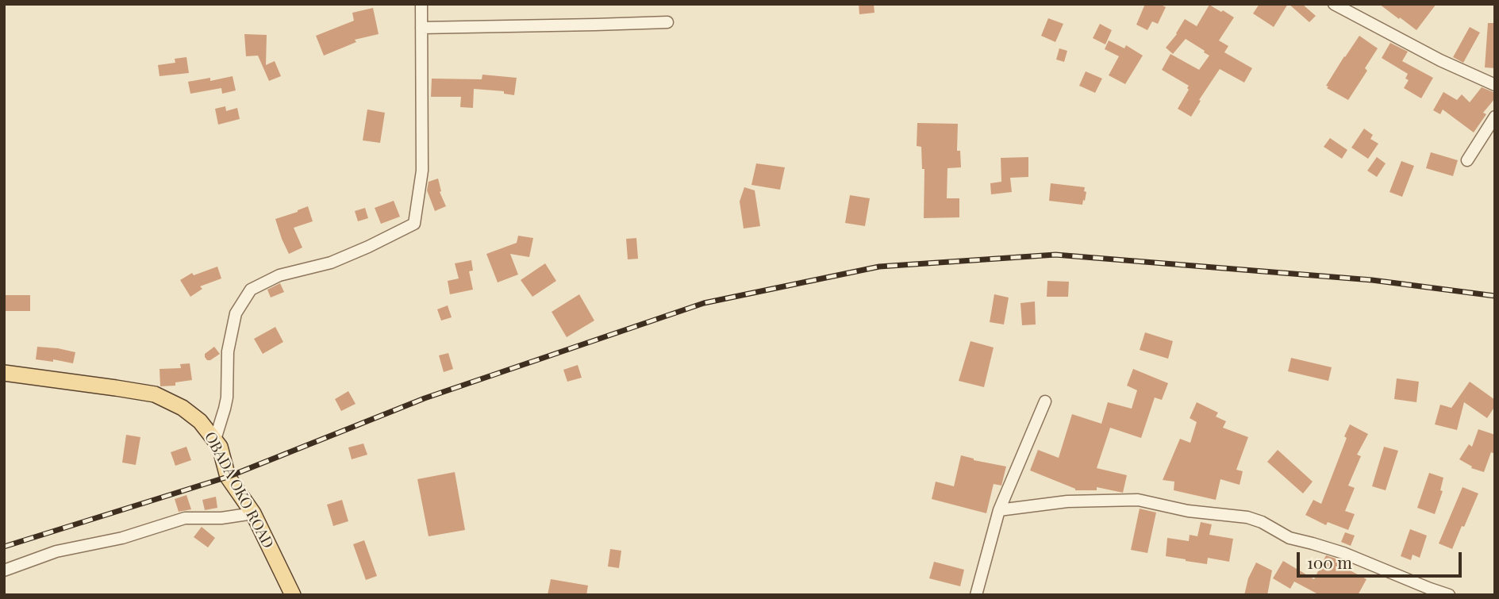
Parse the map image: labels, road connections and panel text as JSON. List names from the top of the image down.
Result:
{
  "streets": {
    "main road": ["OBADA OKO ROAD"]
  },
  "scale_bar": "100 m"
}
